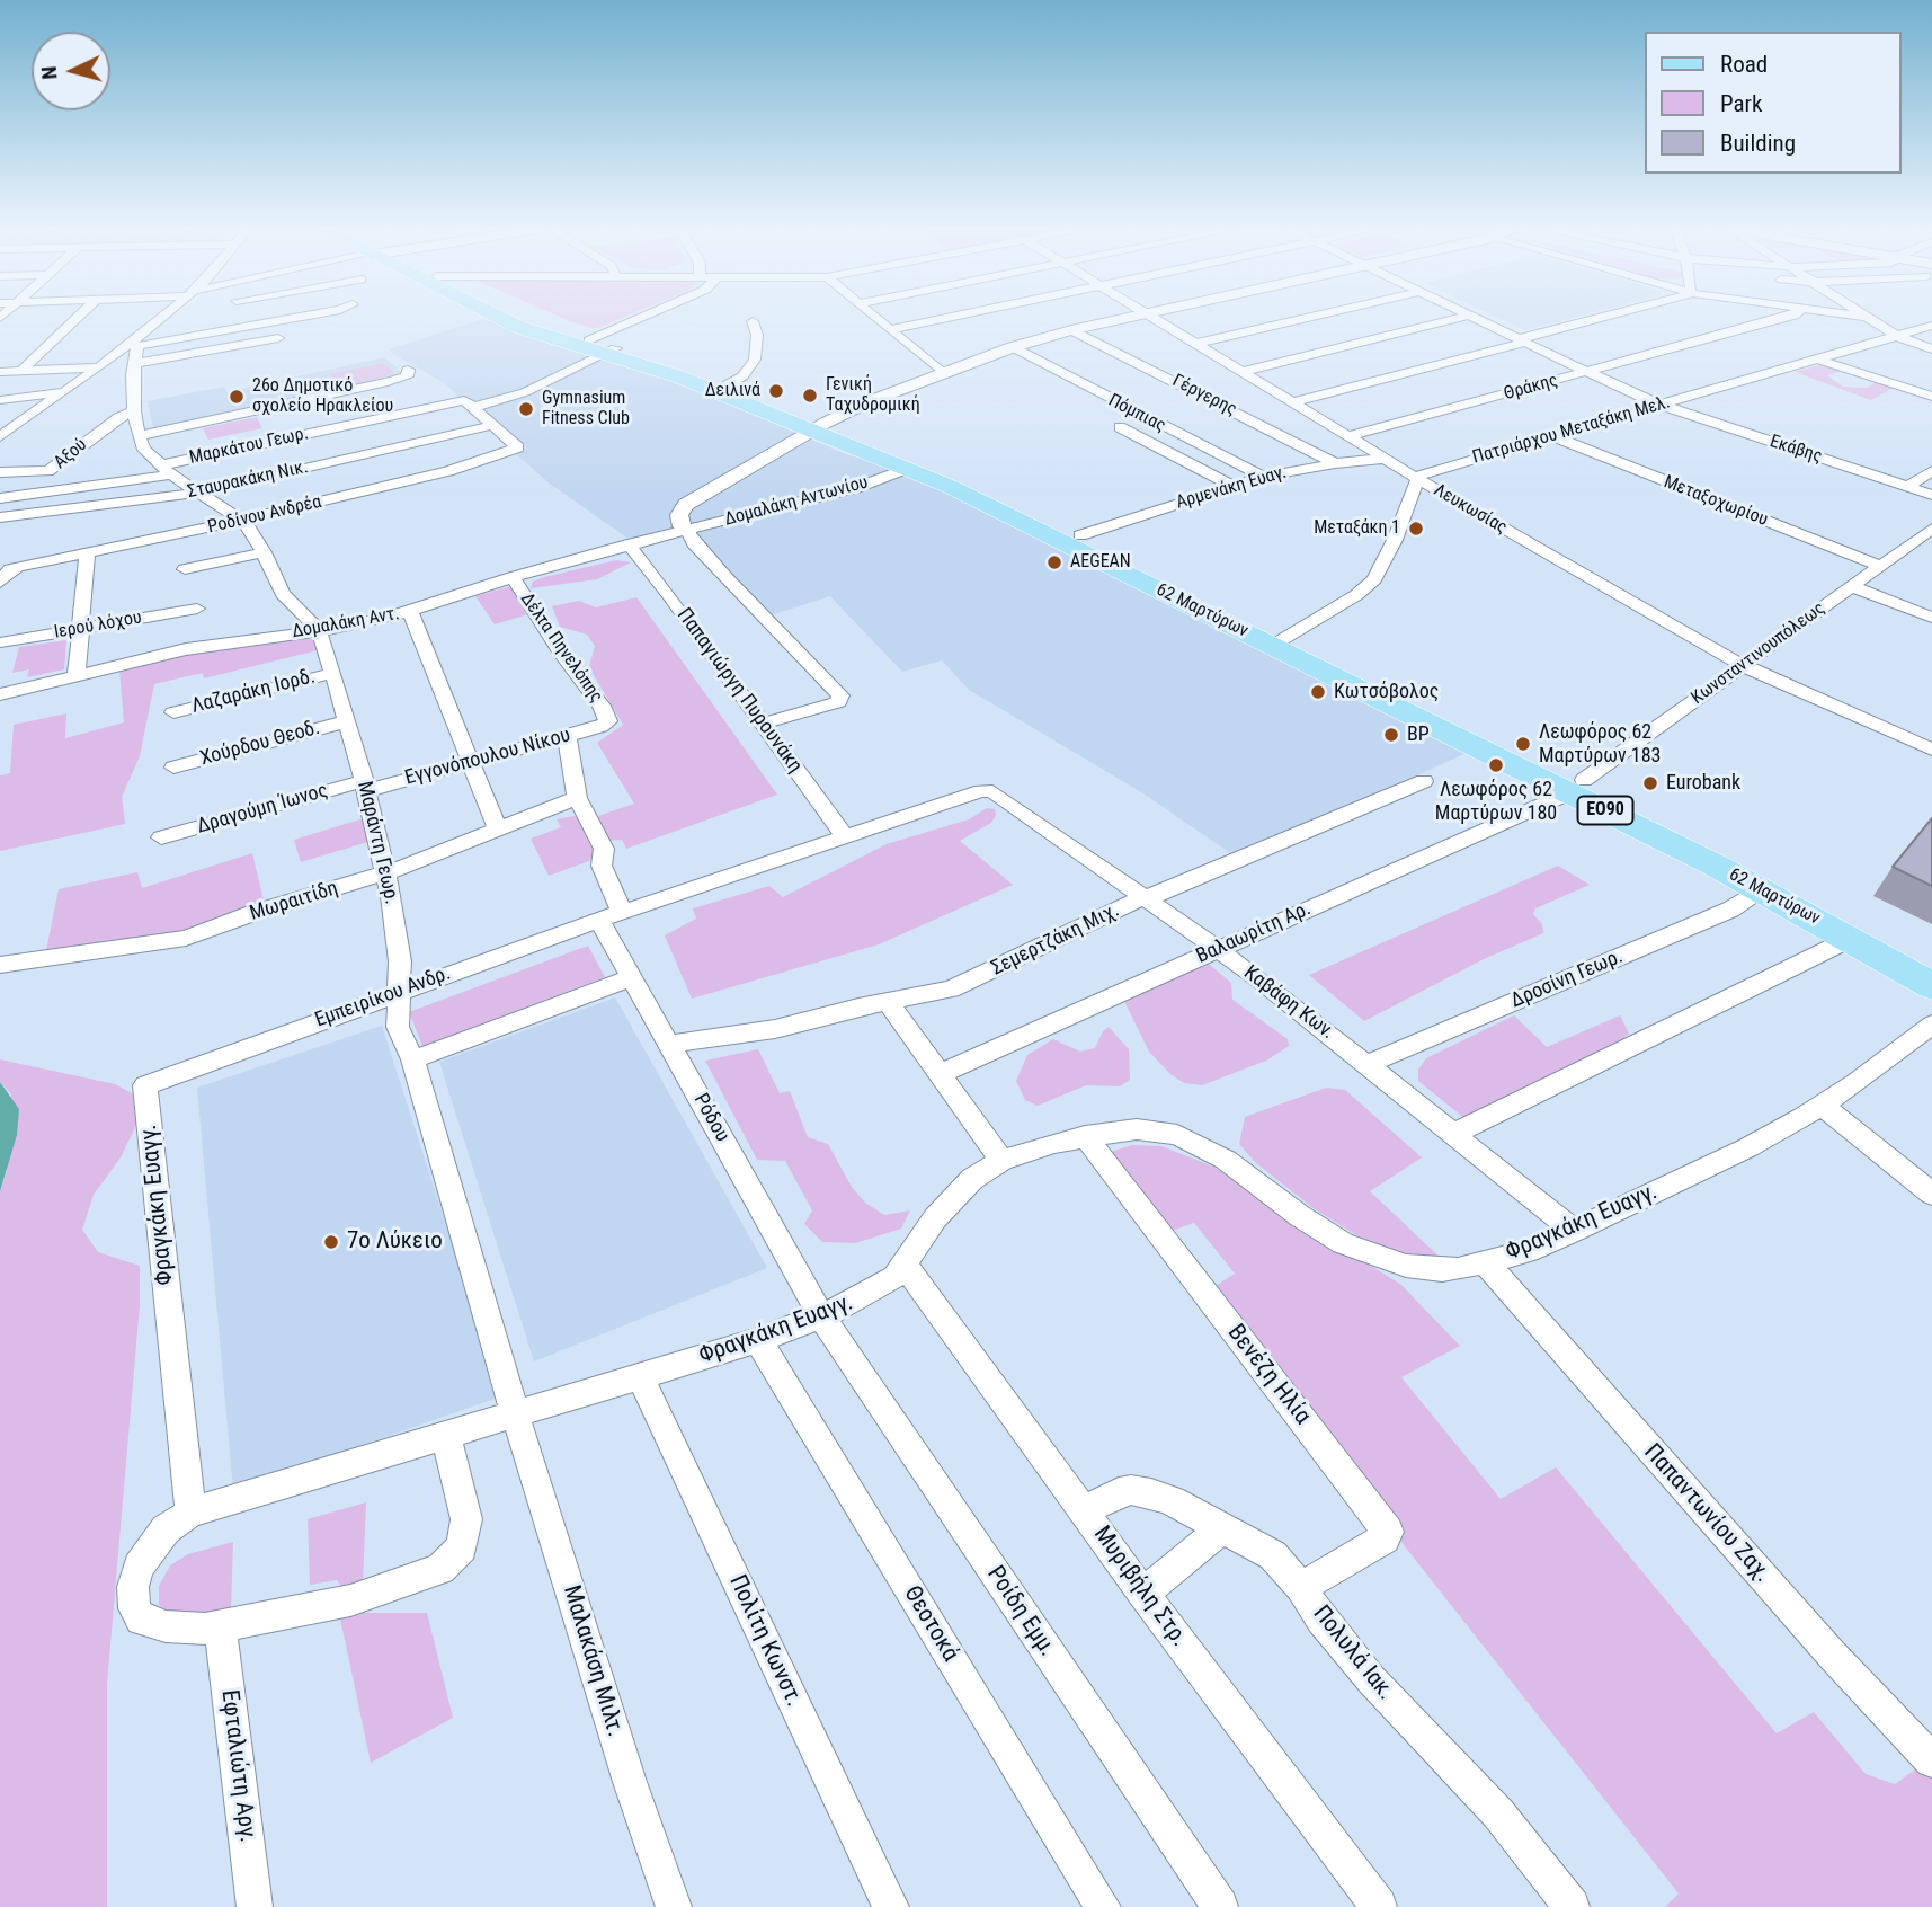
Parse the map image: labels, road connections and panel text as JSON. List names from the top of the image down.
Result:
{
  "streets": {
    "main road": ["62 Μαρτύρων", "ΕΟ90"],
    "street": [
      "Θράκης",
      "Γέργερης",
      "Πόμπιας",
      "Πατριάρχου Μεταξάκη Μελ.",
      "Μαρκάτου Γεωρ.",
      "Εκάβης",
      "Αξού",
      "Σταυρακάκη Νικ.",
      "Αρμενάκη Ευαγ.",
      "Δομαλάκη Αντωνίου",
      "Μεταξοχωρίου",
      "Λευκωσίας",
      "Ροδίνου Ανδρέα",
      "Δομαλάκη Αντ.",
      "Ιερού λόχου",
      "Δέλτα Πηνελόπης",
      "Κωνσταντινουπόλεως",
      "Παπαγιώργη Πυρουνάκη",
      "Λαζαράκη Ιορδ.",
      "Χούρδου Θεοδ.",
      "Εγγονόπουλου Νίκου",
      "Δραγούμη Ίωνος",
      "Μαράντη Γεωρ.",
      "Μωραιτίδη",
      "Βαλαωρίτη Αρ.",
      "Σεμερτζάκη Μιχ.",
      "Δροσίνη Γεωρ.",
      "Εμπειρίκου Ανδρ.",
      "Καβάφη Κων.",
      "Ρόδου",
      "Φραγκάκη Ευαγγ.",
      "Βενέζη Ηλία",
      "Παπαντωνίου Ζαχ.",
      "Μυριβήλη Στρ.",
      "Ροίδη Εμμ.",
      "Θεοτοκά",
      "Πολίτη Κωνστ.",
      "Πολυλά Ιακ.",
      "Μαλακάση Μιλτ.",
      "Εφταλιώτη Αργ."
    ]
  },
  "crossings": [
    ["Θράκης", "Εκάβης"],
    ["Θράκης", "Λευκωσίας"],
    ["Γέργερης", "Αρμενάκη Ευαγ."],
    ["Πόμπιας", "Αρμενάκη Ευαγ."],
    ["Πατριάρχου Μεταξάκη Μελ.", "Εκάβης"],
    ["Πατριάρχου Μεταξάκη Μελ.", "Μεταξοχωρίου"],
    ["Πατριάρχου Μεταξάκη Μελ.", "Λευκωσίας"],
    ["Μαρκάτου Γεωρ.", "62 Μαρτύρων"],
    ["Μαρκάτου Γεωρ.", "Μαράντη Γεωρ."],
    ["Αξού", "Μαράντη Γεωρ."],
    ["Σταυρακάκη Νικ.", "Ροδίνου Ανδρέα"],
    ["Σταυρακάκη Νικ.", "Μαράντη Γεωρ."],
    ["Αρμενάκη Ευαγ.", "Λευκωσίας"],
    ["Αρμενάκη Ευαγ.", "62 Μαρτύρων"],
    ["Δομαλάκη Αντωνίου", "62 Μαρτύρων"],
    ["Δομαλάκη Αντωνίου", "Δομαλάκη Αντ."],
    ["Μεταξοχωρίου", "Κωνσταντινουπόλεως"],
    ["Λευκωσίας", "Κωνσταντινουπόλεως"],
    ["Ροδίνου Ανδρέα", "Μαράντη Γεωρ."],
    ["62 Μαρτύρων", "Κωνσταντινουπόλεως"],
    ["62 Μαρτύρων", "Βαλαωρίτη Αρ."],
    ["62 Μαρτύρων", "Δροσίνη Γεωρ."],
    ["Δομαλάκη Αντ.", "Δέλτα Πηνελόπης"],
    ["Δομαλάκη Αντ.", "Παπαγιώργη Πυρουνάκη"],
    ["Δομαλάκη Αντ.", "Μαράντη Γεωρ."],
    ["Δέλτα Πηνελόπης", "Εγγονόπουλου Νίκου"],
    ["Κωνσταντινουπόλεως", "Βαλαωρίτη Αρ."],
    ["Παπαγιώργη Πυρουνάκη", "Εμπειρίκου Ανδρ."],
    ["Λαζαράκη Ιορδ.", "Μαράντη Γεωρ."],
    ["Χούρδου Θεοδ.", "Μαράντη Γεωρ."],
    ["Εγγονόπουλου Νίκου", "Δραγούμη Ίωνος"],
    ["Εγγονόπουλου Νίκου", "Μαράντη Γεωρ."],
    ["Δραγούμη Ίωνος", "Μαράντη Γεωρ."],
    ["Μαράντη Γεωρ.", "Μωραιτίδη"],
    ["Μαράντη Γεωρ.", "Εμπειρίκου Ανδρ."],
    ["Μαράντη Γεωρ.", "Φραγκάκη Ευαγγ."],
    ["Μαράντη Γεωρ.", "Μαλακάση Μιλτ."],
    ["Βαλαωρίτη Αρ.", "Καβάφη Κων."],
    ["Σεμερτζάκη Μιχ.", "Καβάφη Κων."],
    ["Σεμερτζάκη Μιχ.", "Ρόδου"],
    ["Δροσίνη Γεωρ.", "Καβάφη Κων."],
    ["Εμπειρίκου Ανδρ.", "Καβάφη Κων."],
    ["Εμπειρίκου Ανδρ.", "Ρόδου"],
    ["Εμπειρίκου Ανδρ.", "Φραγκάκη Ευαγγ."],
    ["Καβάφη Κων.", "Φραγκάκη Ευαγγ."],
    ["Ρόδου", "Φραγκάκη Ευαγγ."],
    ["Ρόδου", "Ροίδη Εμμ."],
    ["Φραγκάκη Ευαγγ.", "Βενέζη Ηλία"],
    ["Φραγκάκη Ευαγγ.", "Παπαντωνίου Ζαχ."],
    ["Φραγκάκη Ευαγγ.", "Μυριβήλη Στρ."],
    ["Φραγκάκη Ευαγγ.", "Ροίδη Εμμ."],
    ["Φραγκάκη Ευαγγ.", "Θεοτοκά"],
    ["Φραγκάκη Ευαγγ.", "Πολίτη Κωνστ."],
    ["Φραγκάκη Ευαγγ.", "Μαλακάση Μιλτ."],
    ["Βενέζη Ηλία", "Πολυλά Ιακ."],
    ["Μυριβήλη Στρ.", "Πολυλά Ιακ."]
  ],
  "places": [
    "Δειλινά",
    "Γενική Ταχυδρομική",
    "26ο Δημοτικό σχολείο Ηρακλείου",
    "Gymnasium Fitness Club",
    "Μεταξάκη 1",
    "AEGEAN",
    "Κωτσόβολος",
    "BP",
    "Λεωφόρος 62 Μαρτύρων 183",
    "Λεωφόρος 62 Μαρτύρων 180",
    "Eurobank",
    "7o Λύκειο"
  ],
  "legend": ["Road", "Park", "Building"],
  "north": "left"
}
